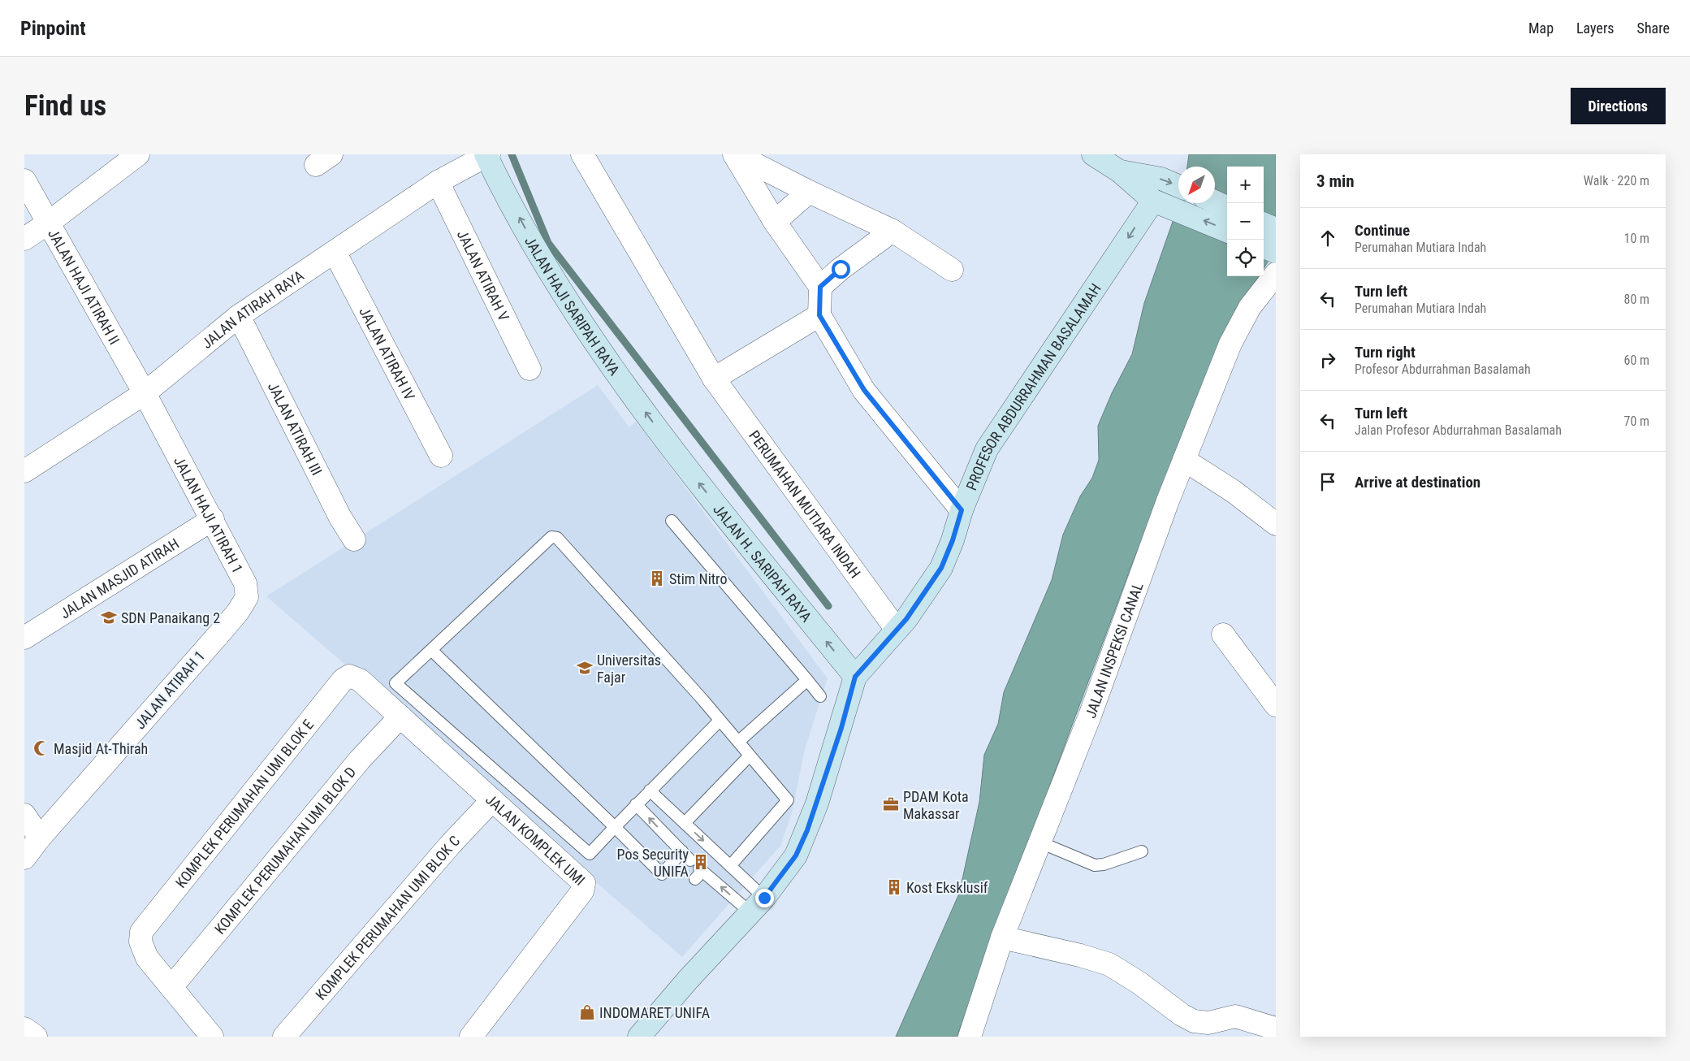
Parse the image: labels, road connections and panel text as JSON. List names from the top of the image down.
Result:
{
  "streets": {
    "main road": ["JALAN HAJI SARIPAH RAYA", "PROFESOR ABDURRAHMAN BASALAMAH", "JALAN H. SARIPAH RAYA"],
    "street": [
      "JALAN ATIRAH V",
      "JALAN HAJI ATIRAH II",
      "JALAN ATIRAH RAYA",
      "JALAN ATIRAH IV",
      "JALAN ATIRAH III",
      "PERUMAHAN MUTIARA INDAH",
      "JALAN HAJI ATIRAH 1",
      "JALAN MASJID ATIRAH",
      "JALAN INSPEKSI CANAL",
      "JALAN ATIRAH 1",
      "KOMPLEK PERUMAHAN UMI BLOK E",
      "JALAN KOMPLEK UMI",
      "KOMPLEK PERUMAHAN UMI BLOK D",
      "KOMPLEK PERUMAHAN UMI BLOK C"
    ]
  },
  "crossings": [
    ["JALAN ATIRAH V", "JALAN ATIRAH RAYA"],
    ["JALAN HAJI ATIRAH II", "JALAN ATIRAH RAYA"],
    ["JALAN HAJI ATIRAH II", "JALAN HAJI ATIRAH 1"],
    ["JALAN HAJI SARIPAH RAYA", "JALAN ATIRAH RAYA"],
    ["JALAN HAJI SARIPAH RAYA", "JALAN H. SARIPAH RAYA"],
    ["JALAN ATIRAH RAYA", "JALAN ATIRAH IV"],
    ["JALAN ATIRAH RAYA", "JALAN ATIRAH III"],
    ["JALAN ATIRAH RAYA", "JALAN HAJI ATIRAH 1"],
    ["PROFESOR ABDURRAHMAN BASALAMAH", "PERUMAHAN MUTIARA INDAH"],
    ["PROFESOR ABDURRAHMAN BASALAMAH", "JALAN H. SARIPAH RAYA"],
    ["JALAN HAJI ATIRAH 1", "JALAN MASJID ATIRAH"],
    ["JALAN HAJI ATIRAH 1", "JALAN ATIRAH 1"],
    ["KOMPLEK PERUMAHAN UMI BLOK E", "JALAN KOMPLEK UMI"],
    ["KOMPLEK PERUMAHAN UMI BLOK E", "KOMPLEK PERUMAHAN UMI BLOK D"],
    ["JALAN KOMPLEK UMI", "KOMPLEK PERUMAHAN UMI BLOK D"],
    ["JALAN KOMPLEK UMI", "KOMPLEK PERUMAHAN UMI BLOK C"]
  ],
  "one_way": ["JALAN HAJI SARIPAH RAYA", "PROFESOR ABDURRAHMAN BASALAMAH", "JALAN H. SARIPAH RAYA"],
  "places": {
    "building": ["Stim Nitro", "Pos Security UNIFA", "Kost Eksklusif"],
    "school or university": ["SDN Panaikang 2", "Universitas Fajar"],
    "mosque": ["Masjid At-Thirah"],
    "office": ["PDAM Kota Makassar"],
    "shop": ["INDOMARET UNIFA"]
  },
  "north": "bottom left",
  "page": {
    "header": "Pinpoint",
    "nav": ["Map", "Layers", "Share"],
    "buttons": "Directions",
    "title": "Find us",
    "heading": ["3 min", "Walk · 220 m"],
    "map_buttons": ["+", "−"],
    "list": [
      ["Continue", "Perumahan Mutiara Indah", "10 m"],
      ["Turn left", "Perumahan Mutiara Indah", "80 m"],
      ["Turn right", "Profesor Abdurrahman Basalamah", "60 m"],
      ["Turn left", "Jalan Profesor Abdurrahman Basalamah", "70 m"],
      "Arrive at destination"
    ]
  }
}
